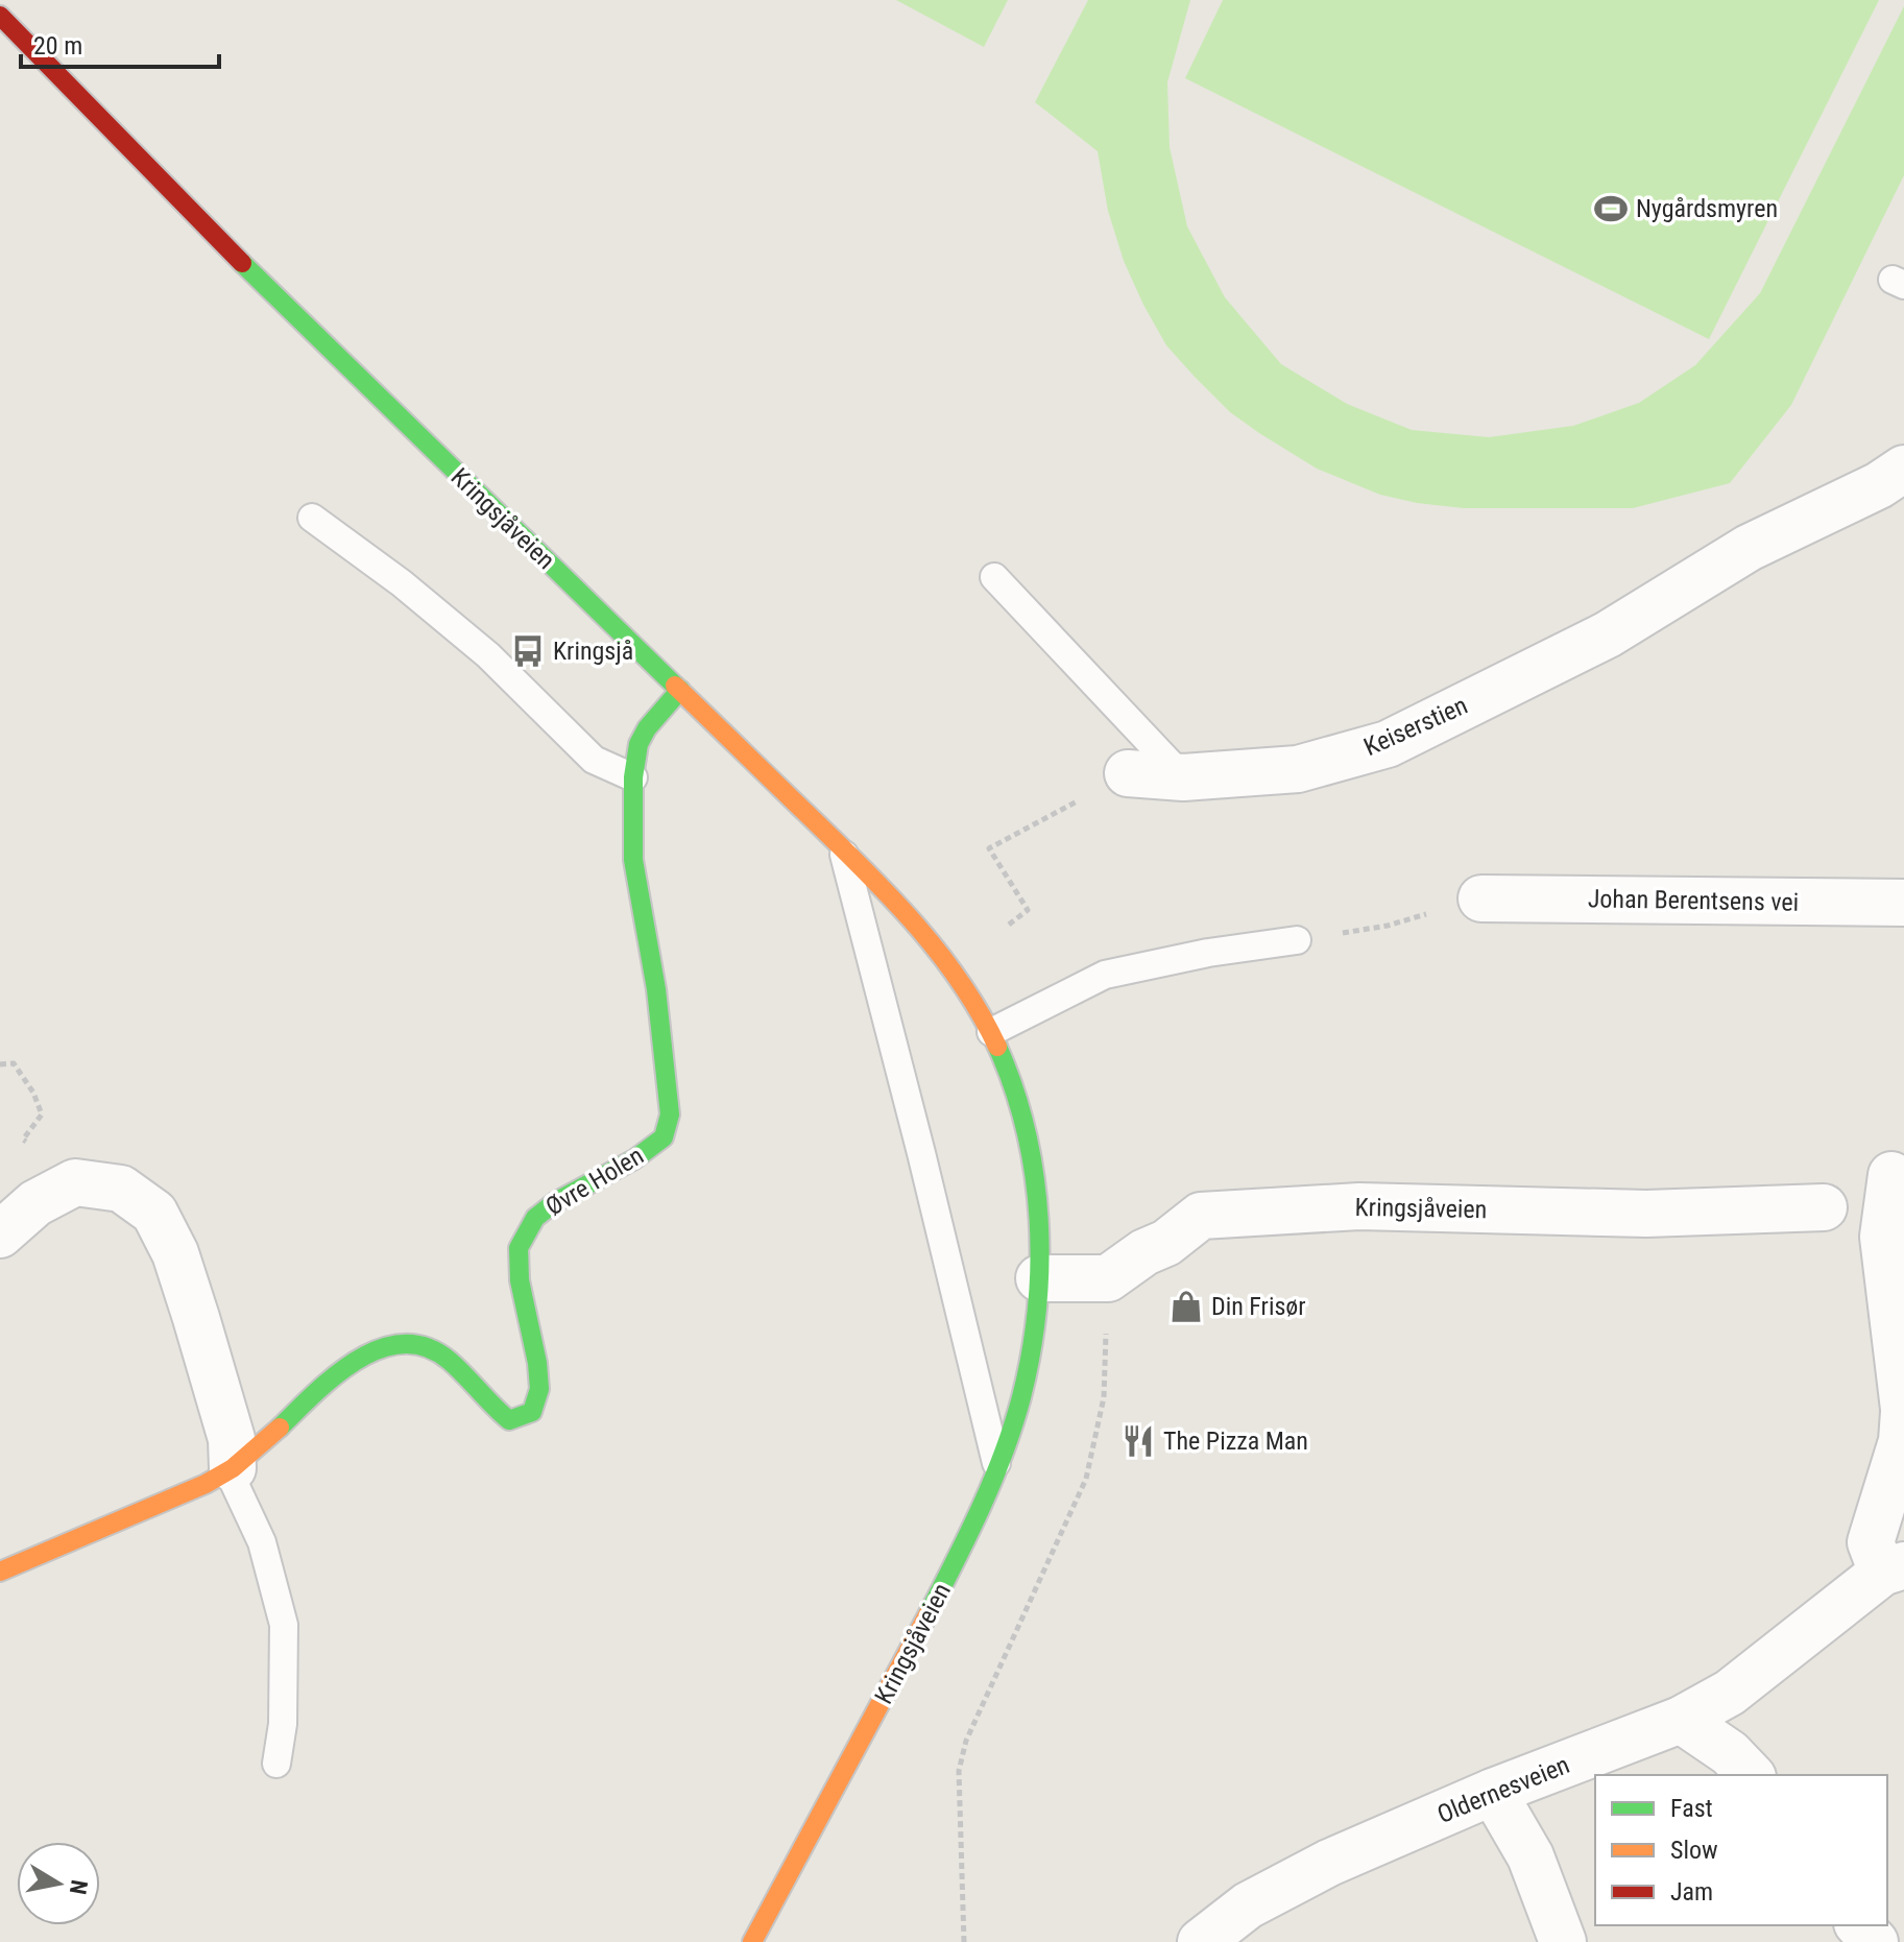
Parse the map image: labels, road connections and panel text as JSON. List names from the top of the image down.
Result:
{
  "streets": {
    "main road": ["Kringsjåveien", "Øvre Holen"],
    "street": ["Keiserstien", "Johan Berentsens vei", "Oldernesveien"]
  },
  "crossings": [
    ["Kringsjåveien", "Øvre Holen"]
  ],
  "places": {
    "sports": ["Nygårdsmyren"],
    "bus stop": ["Kringsjå"],
    "shop": ["Din Frisør"],
    "restaurant": ["The Pizza Man"]
  },
  "legend": ["Fast", "Slow", "Jam"],
  "scale_bar": "20 m",
  "north": "right"
}
